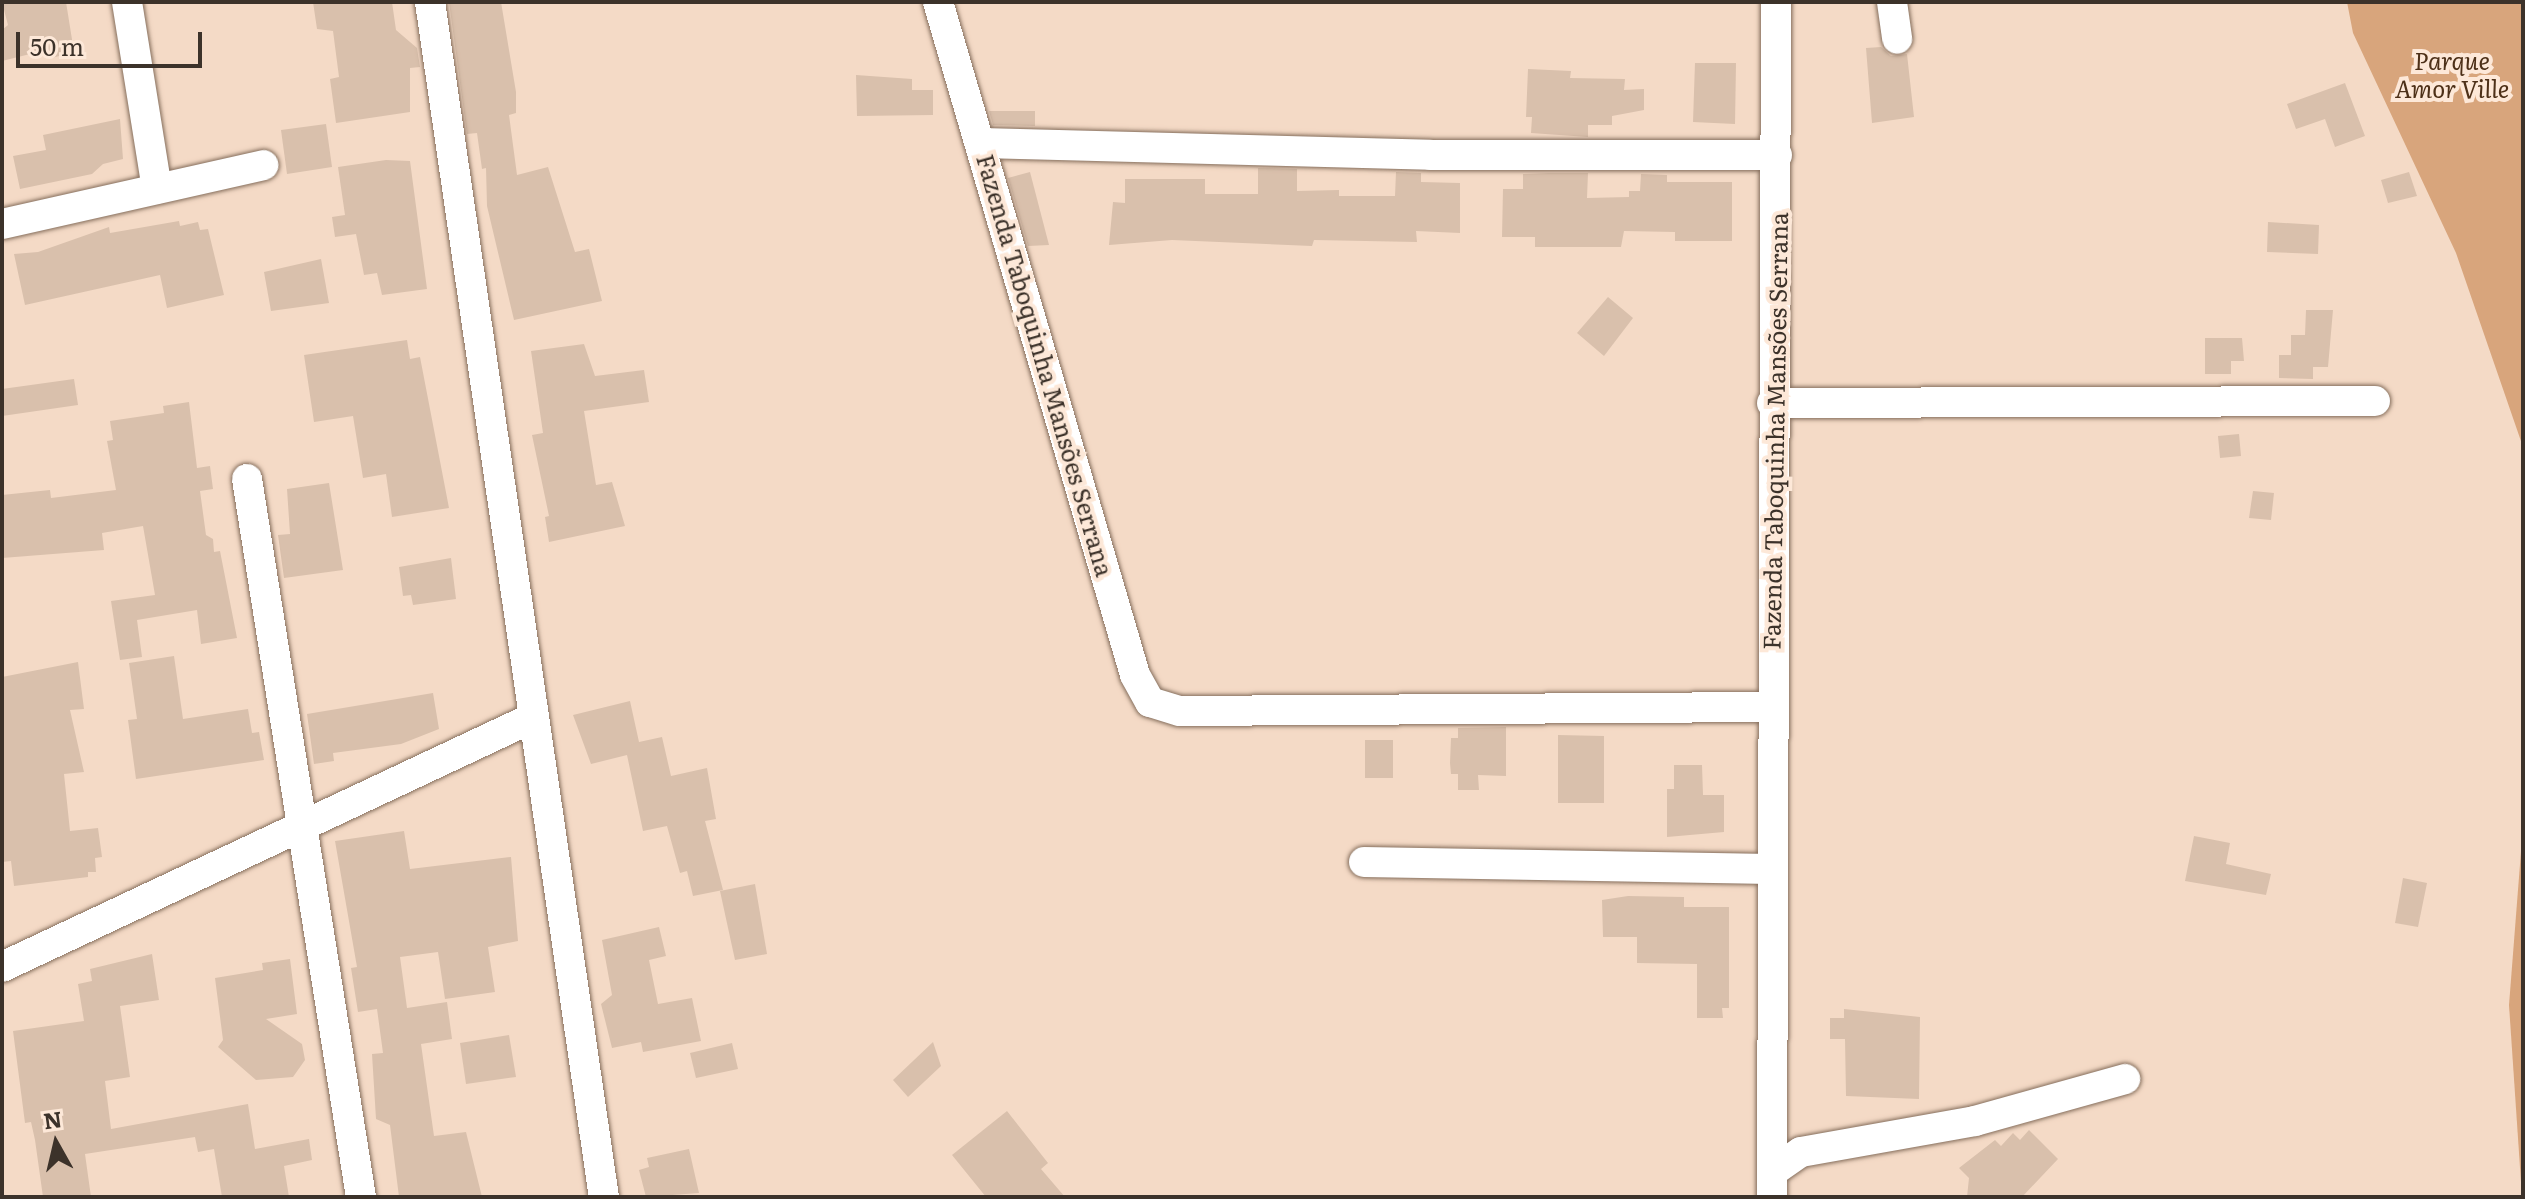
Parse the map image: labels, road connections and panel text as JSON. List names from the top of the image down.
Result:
{
  "streets": {
    "street": ["Fazenda Taboquinha Mansões Serrana"]
  },
  "parks": ["Parque Amor Ville"],
  "scale_bar": "50 m",
  "north": "top"
}
